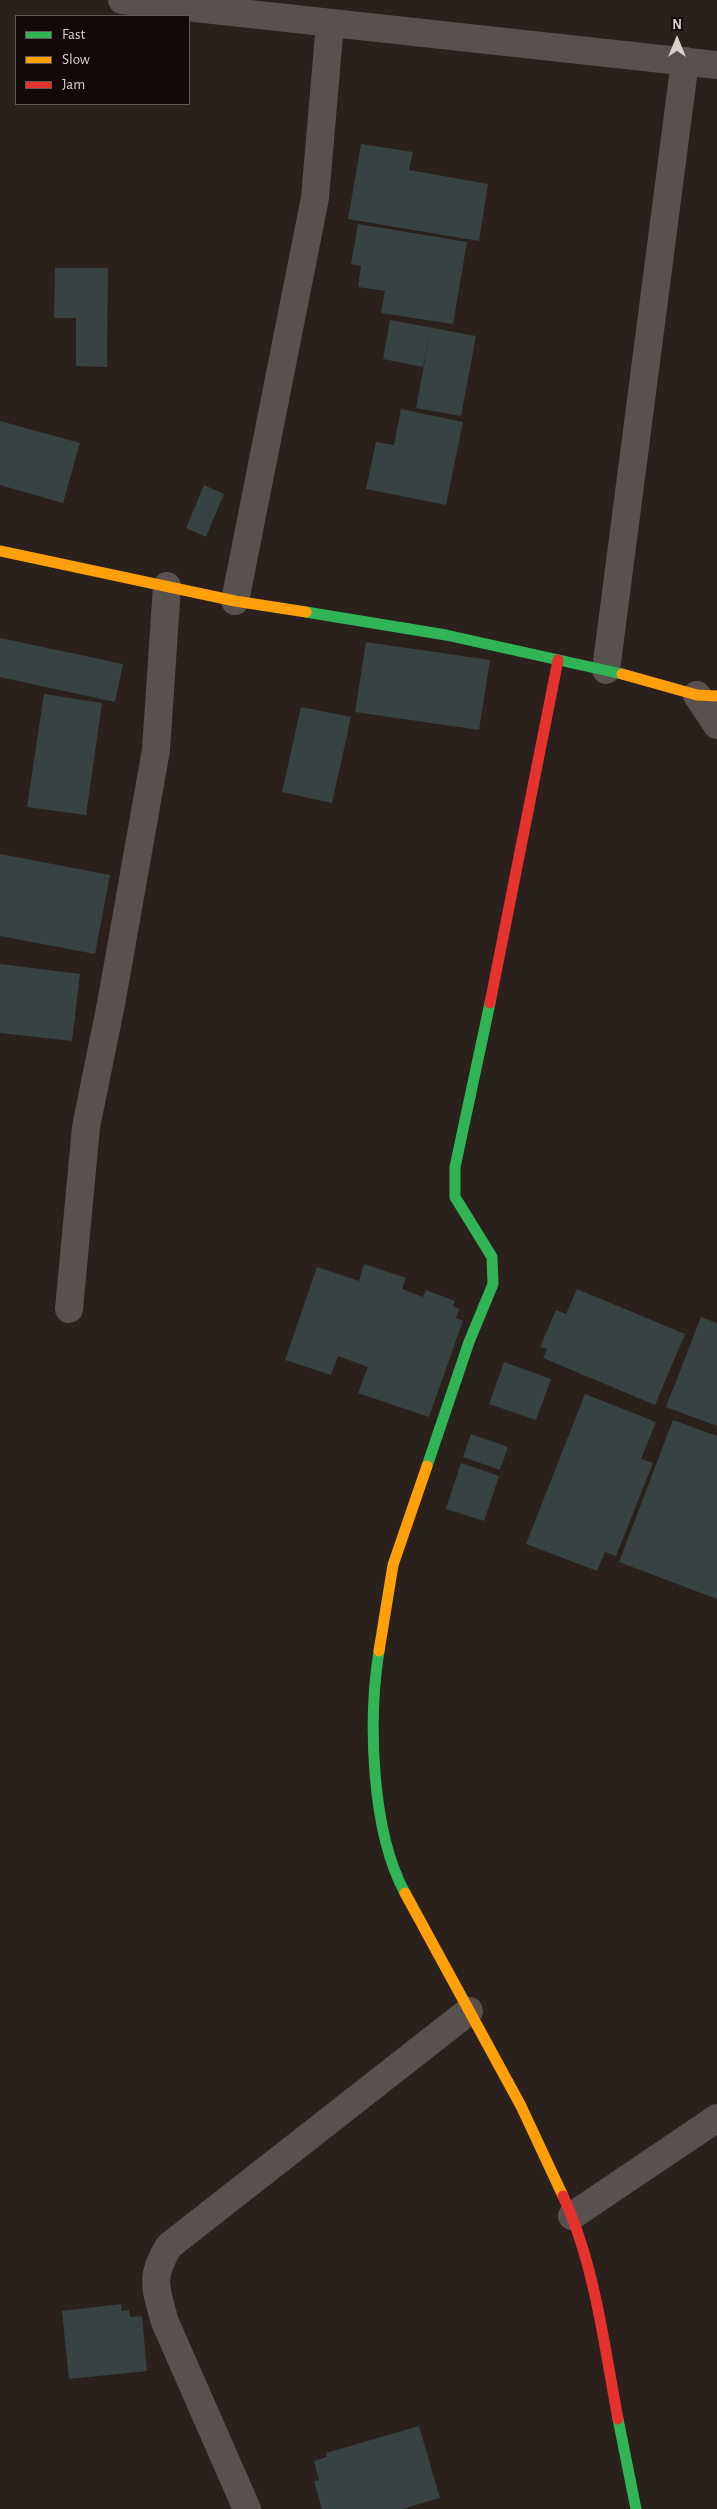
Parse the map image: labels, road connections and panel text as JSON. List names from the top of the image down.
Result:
{
  "legend": ["Fast", "Slow", "Jam"],
  "north": "top"
}
